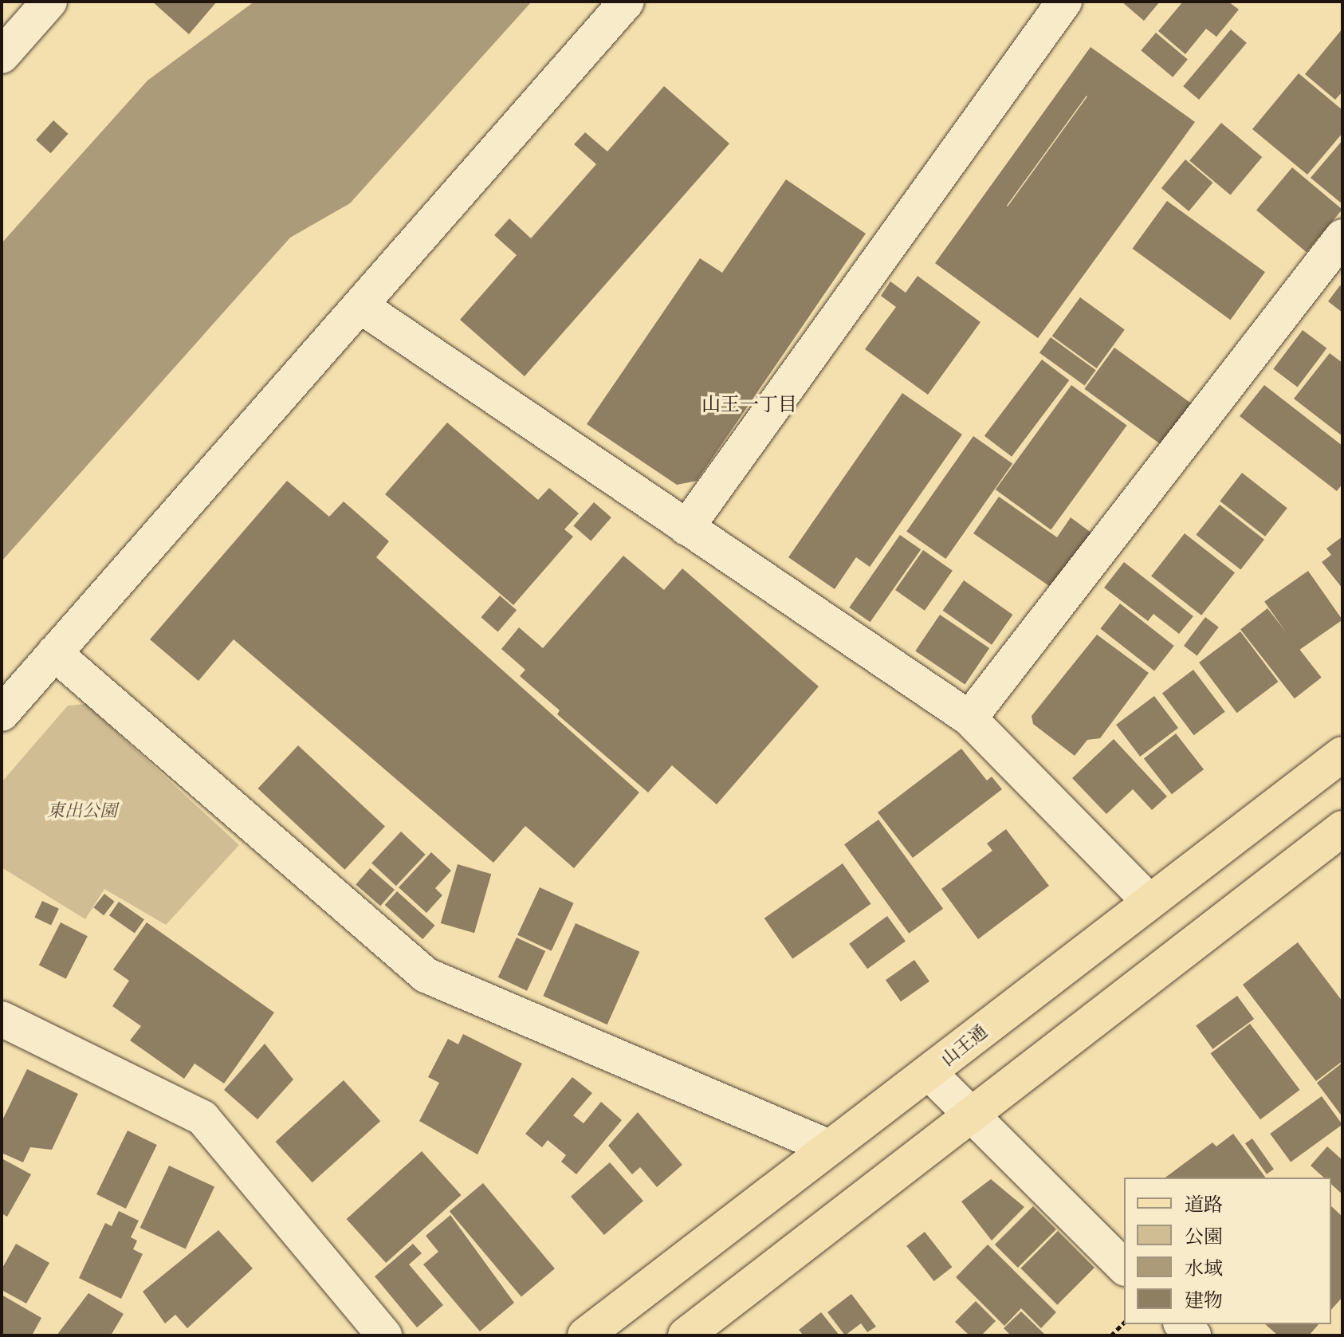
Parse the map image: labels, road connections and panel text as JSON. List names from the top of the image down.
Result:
{
  "streets": {
    "main road": ["山王通"]
  },
  "districts": ["山王一丁目"],
  "parks": ["東出公園"],
  "legend": [
    "道路",
    "公園",
    "水域",
    "建物"
  ]
}
